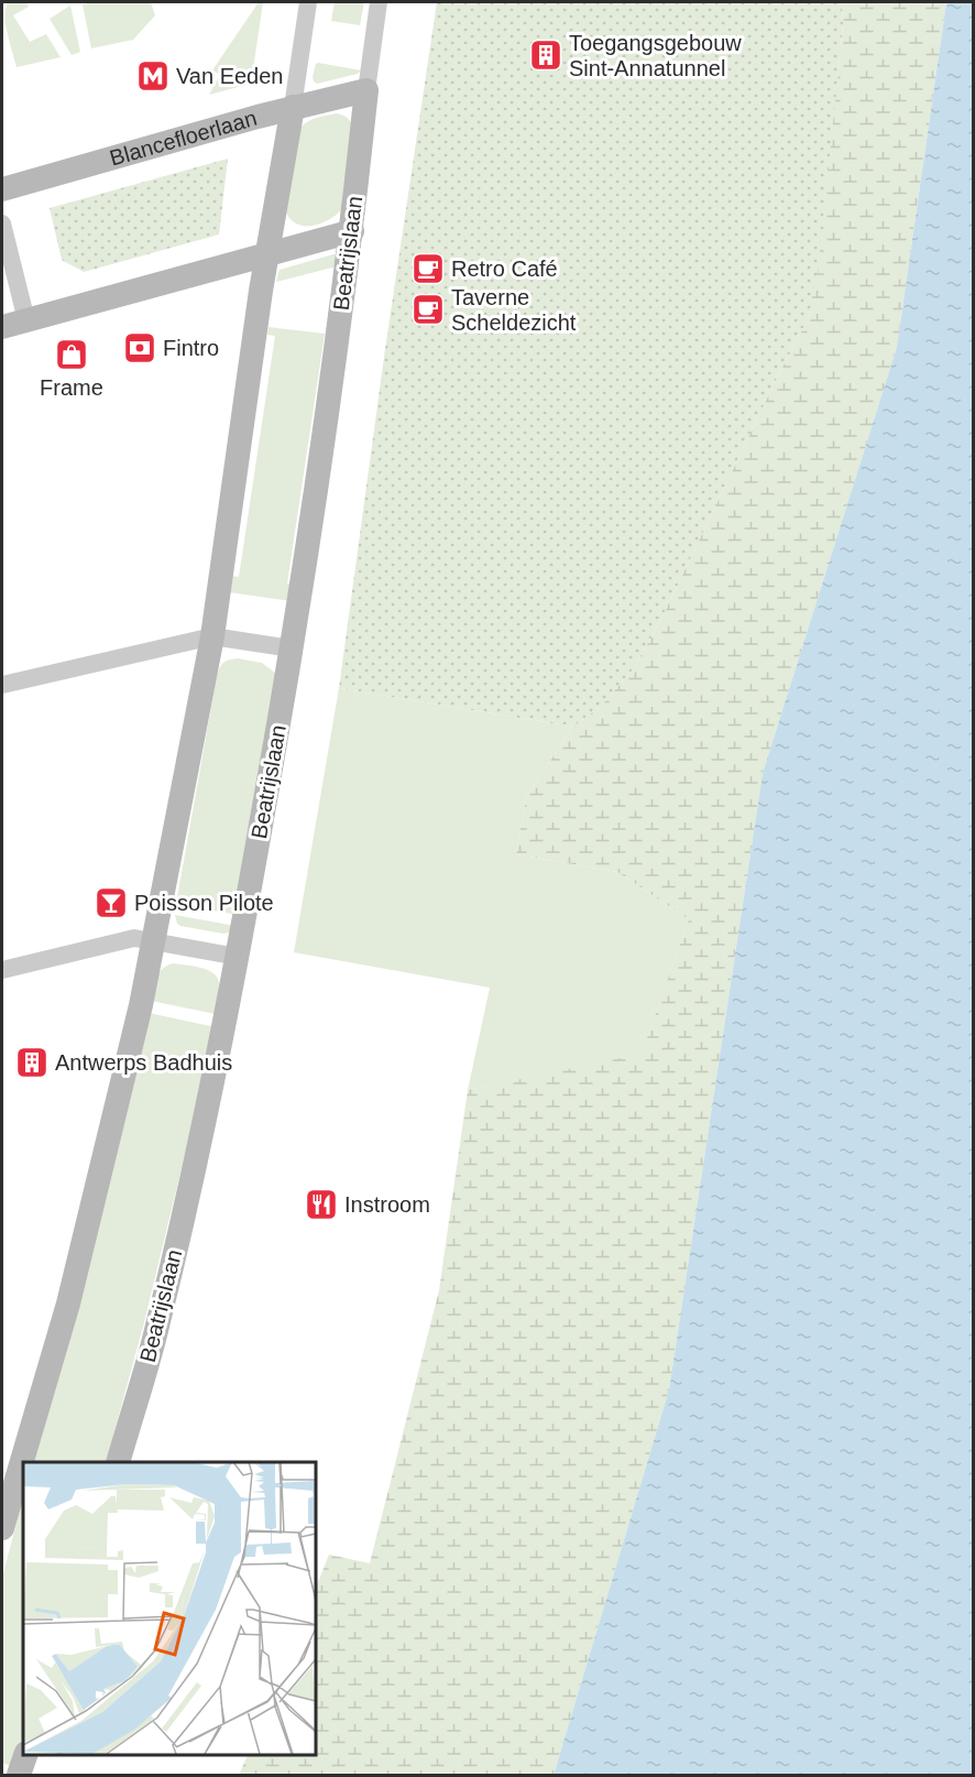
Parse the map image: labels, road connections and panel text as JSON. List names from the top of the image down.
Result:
{
  "streets": {
    "street": ["Blancefloerlaan", "Beatrijslaan"]
  },
  "crossings": [
    ["Blancefloerlaan", "Beatrijslaan"]
  ],
  "places": {
    "building": ["Toegangsgebouw Sint-Annatunnel", "Antwerps Badhuis"],
    "metro station": ["Van Eeden"],
    "cafe": ["Retro Café", "Taverne Scheldezicht"],
    "bank": ["Fintro"],
    "shop": ["Frame"],
    "bar": ["Poisson Pilote"],
    "restaurant": ["Instroom"]
  }
}
